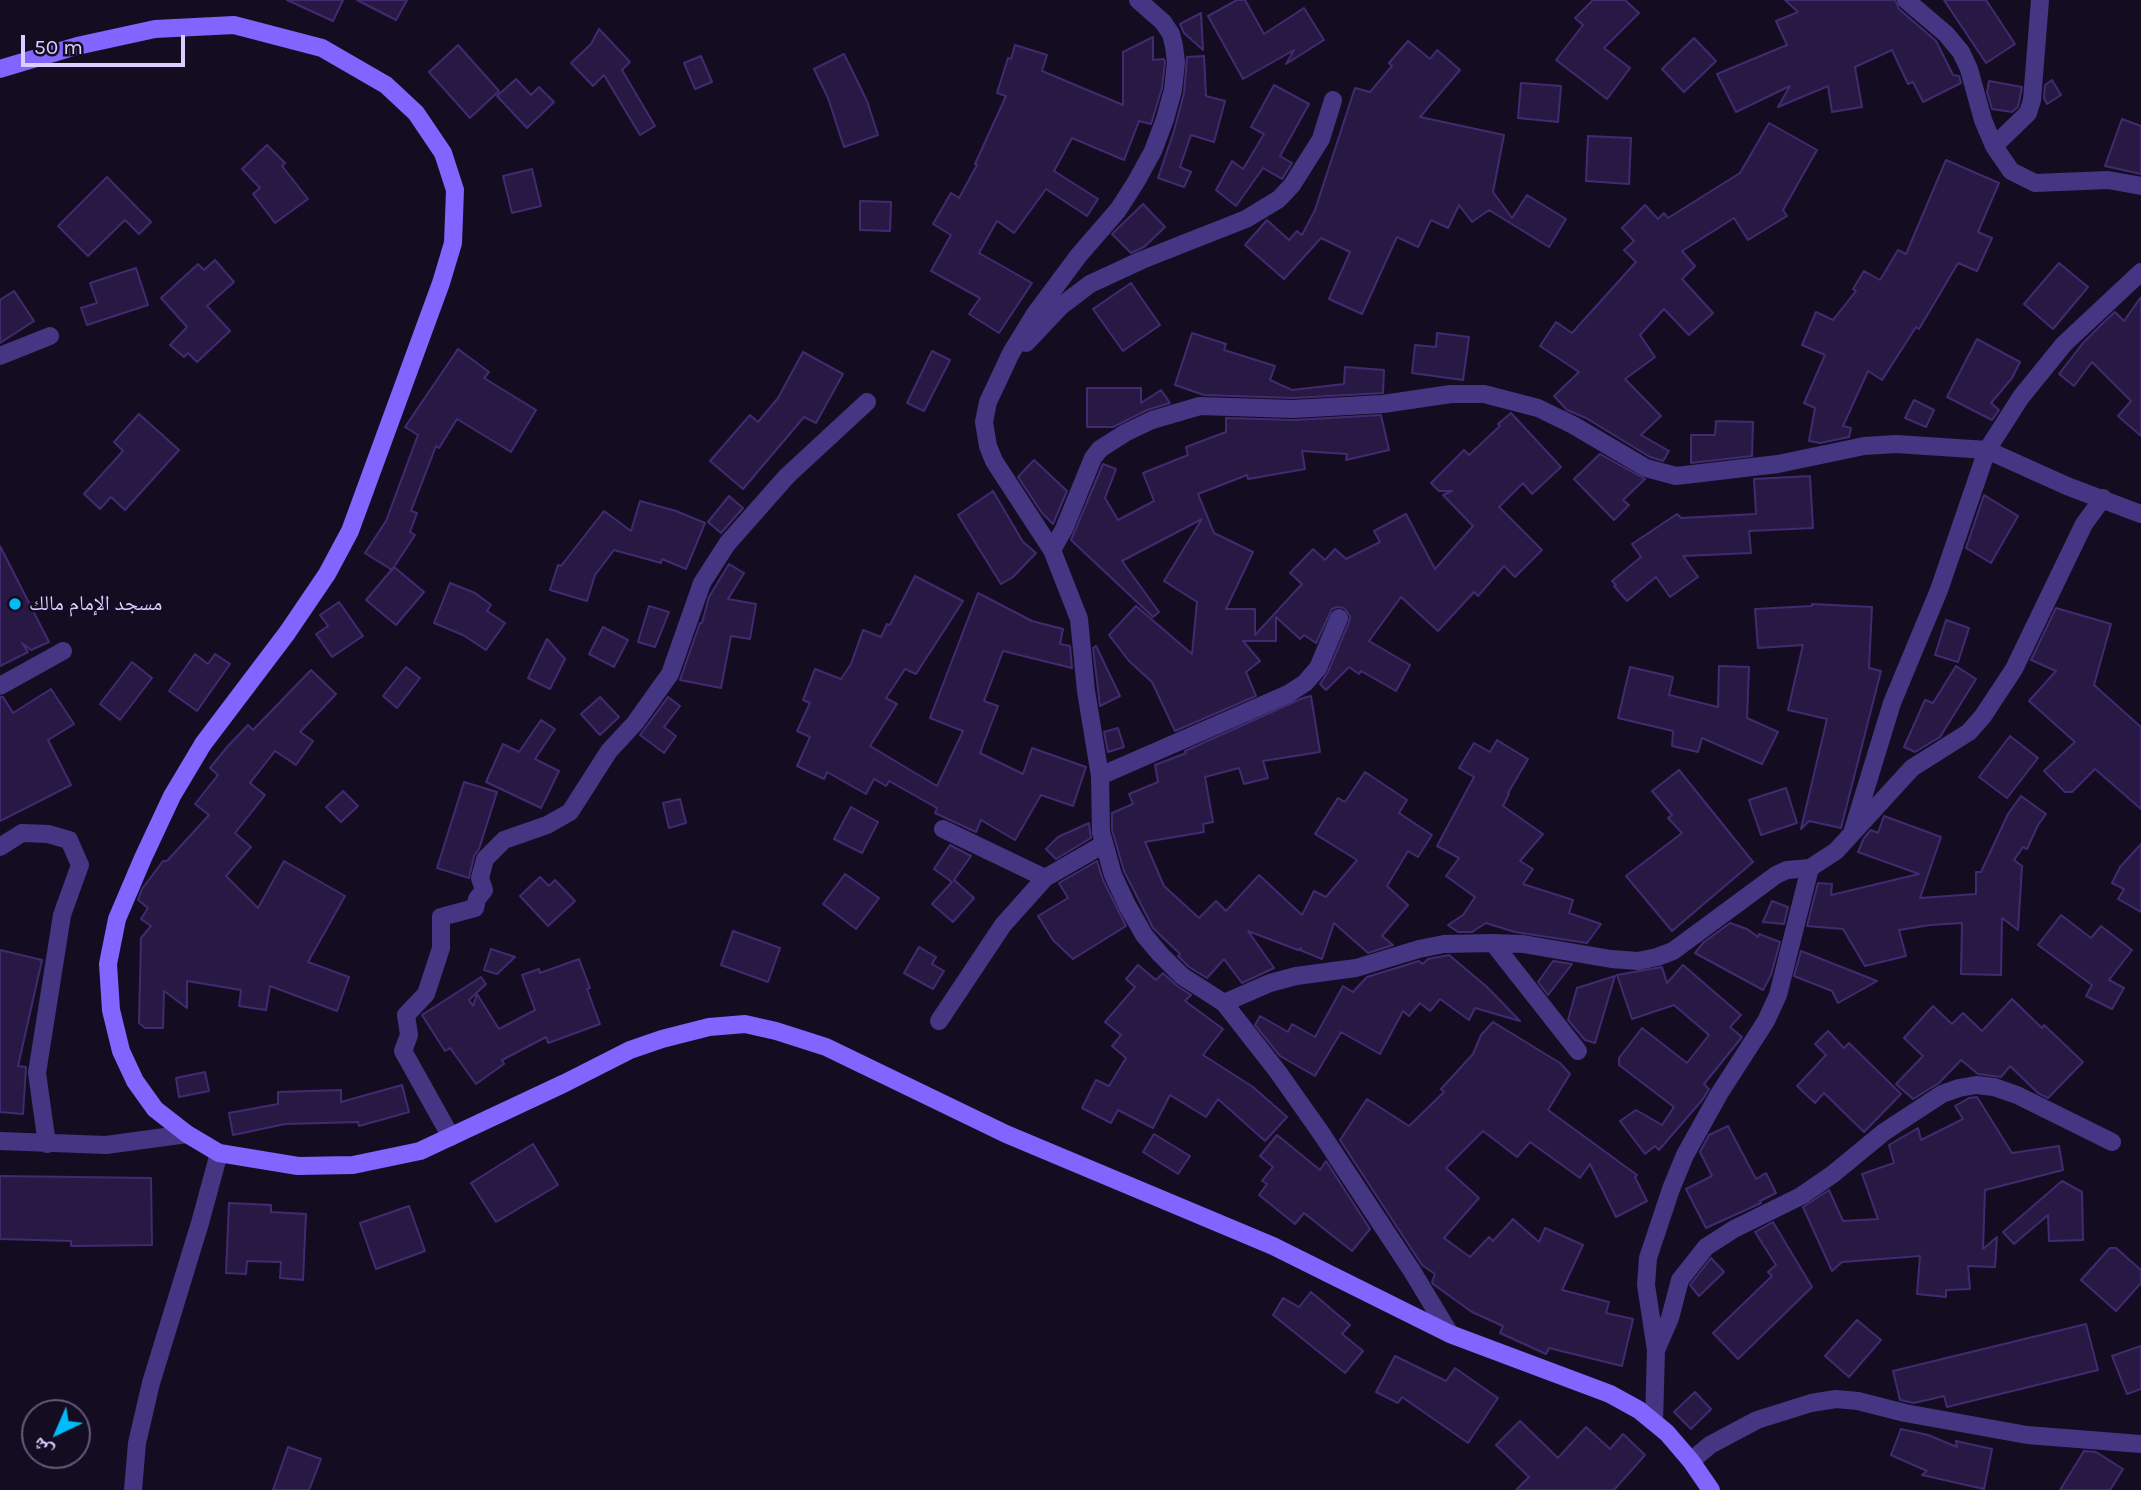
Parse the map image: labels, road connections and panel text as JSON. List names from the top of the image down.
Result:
{
  "places": ["مسجد الإمام مالك"],
  "scale_bar": "50 m",
  "north": "bottom left"
}
